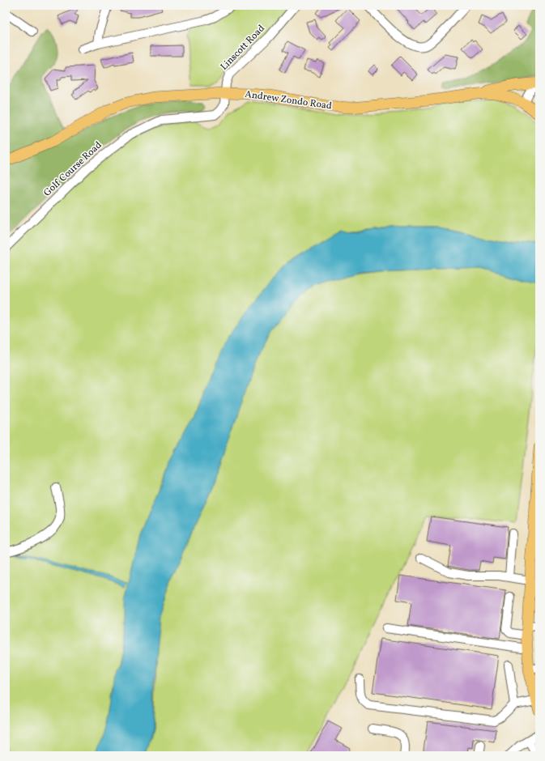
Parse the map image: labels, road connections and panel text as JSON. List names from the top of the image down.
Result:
{
  "streets": {
    "main road": ["Andrew Zondo Road"],
    "street": ["Linscott Road", "Golf Course Road"]
  },
  "crossings": [
    ["Linscott Road", "Andrew Zondo Road"],
    ["Linscott Road", "Golf Course Road"],
    ["Andrew Zondo Road", "Golf Course Road"]
  ]
}
